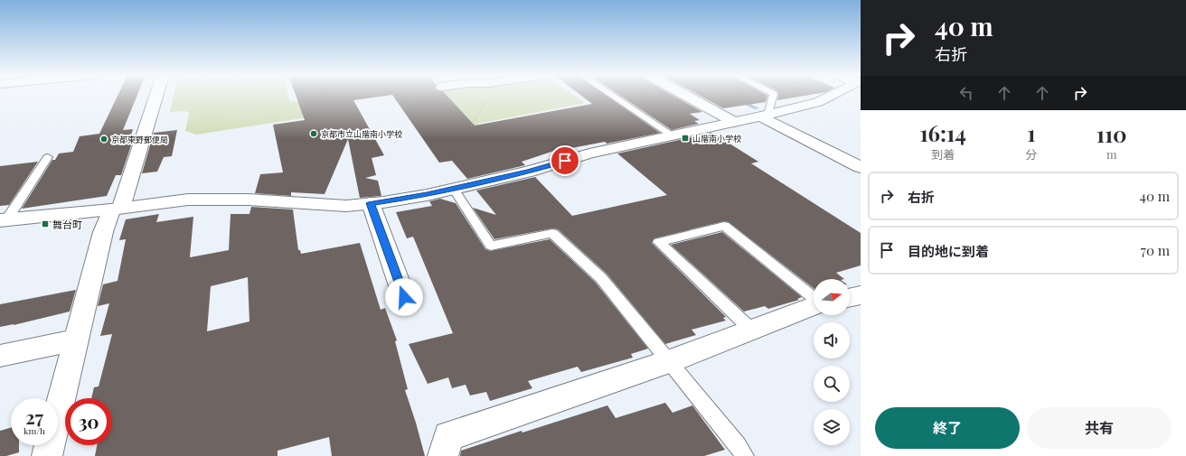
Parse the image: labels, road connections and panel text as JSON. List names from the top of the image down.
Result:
{
  "places": {
    "other": ["京都市立山階南小学校", "京都東野郵便局"],
    "transit": ["山階南小学校", "舞台町"]
  },
  "north": "right",
  "page": {
    "turn": ["40 m", "右折"],
    "eta": [
      "16:14",
      "到着",
      "1",
      "分",
      "110",
      "m"
    ],
    "list": [
      {
        "name": "右折",
        "value": "40 m"
      },
      {
        "name": "目的地に到着",
        "value": "70 m"
      }
    ],
    "speed": "27 km/h",
    "limit": "30",
    "buttons": ["終了", "共有"]
  }
}
